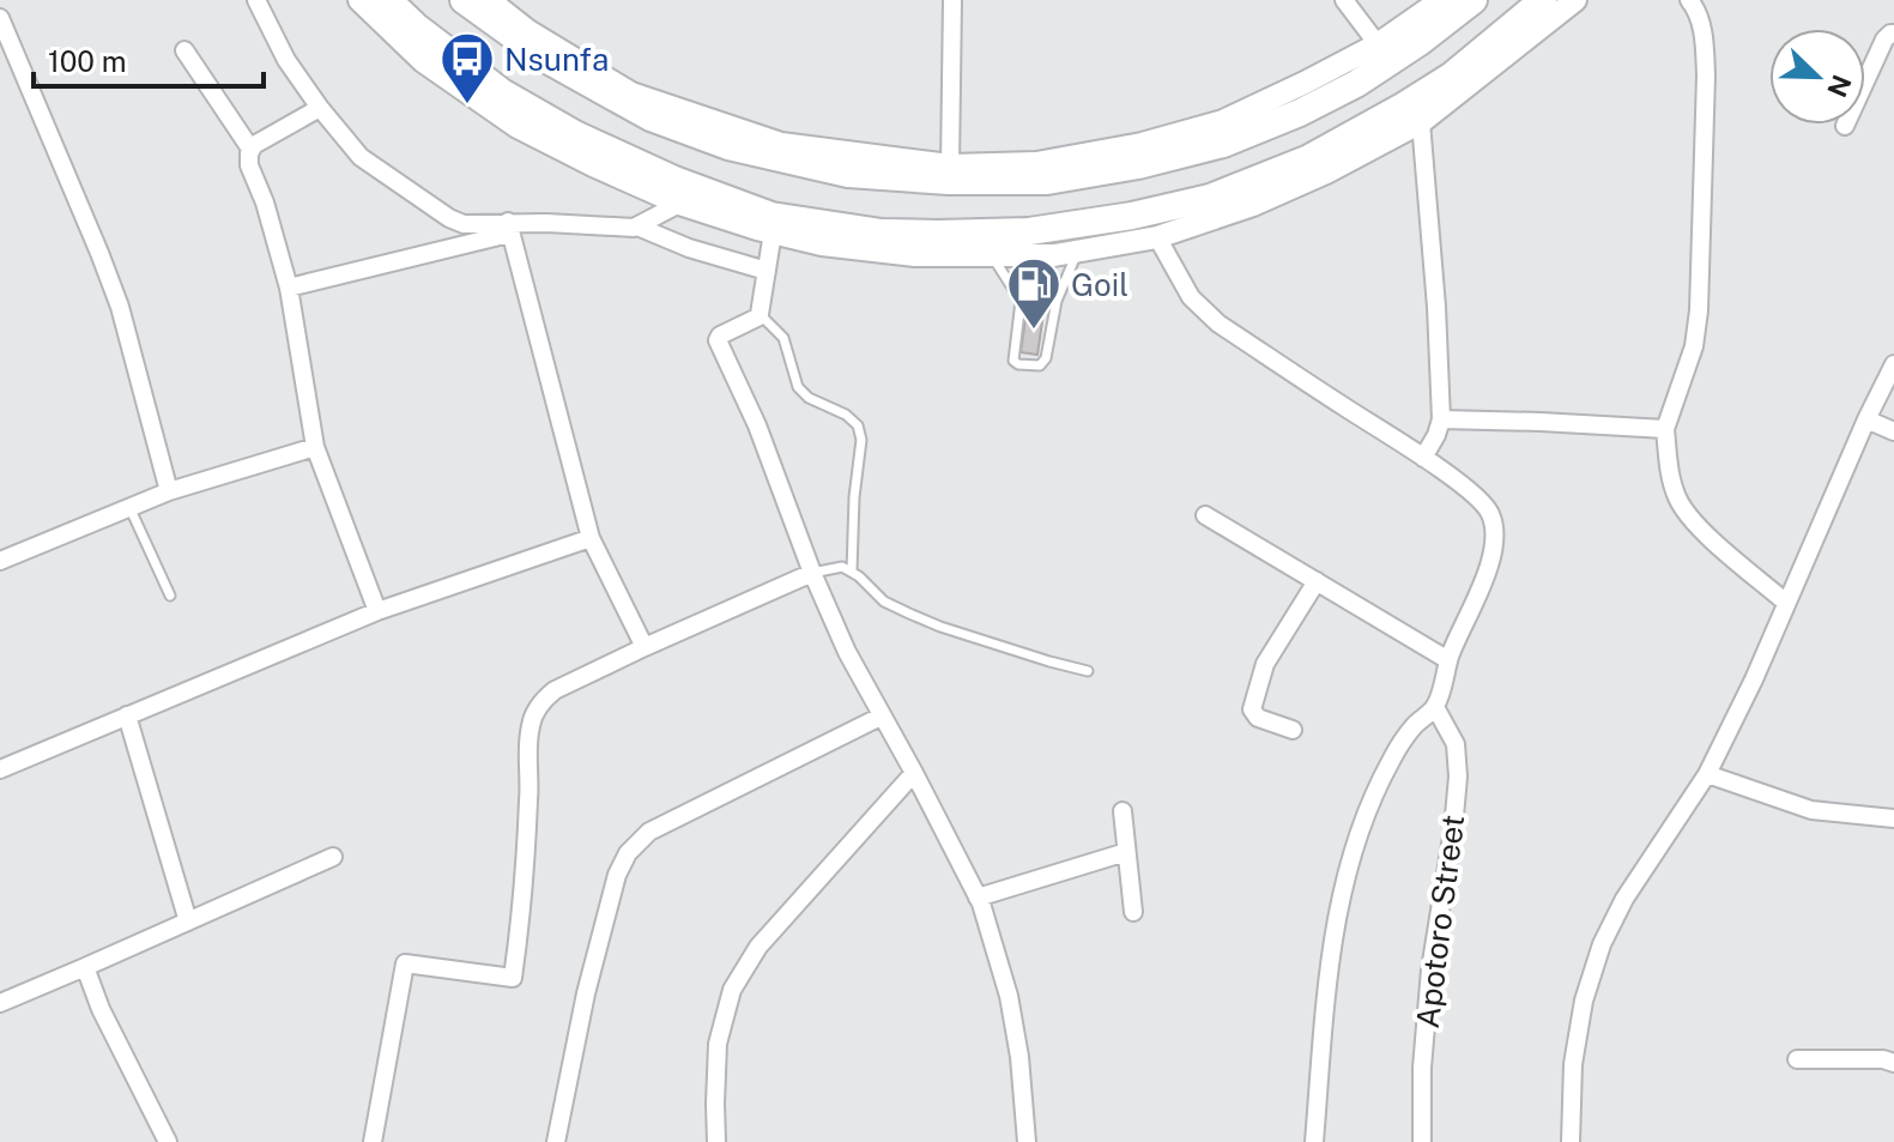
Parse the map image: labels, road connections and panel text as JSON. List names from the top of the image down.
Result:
{
  "streets": {
    "street": ["Apotoro Street"]
  },
  "places": {
    "bus stop": ["Nsunfa"],
    "fuel station": ["Goil"]
  },
  "scale_bar": "100 m",
  "north": "bottom right"
}
